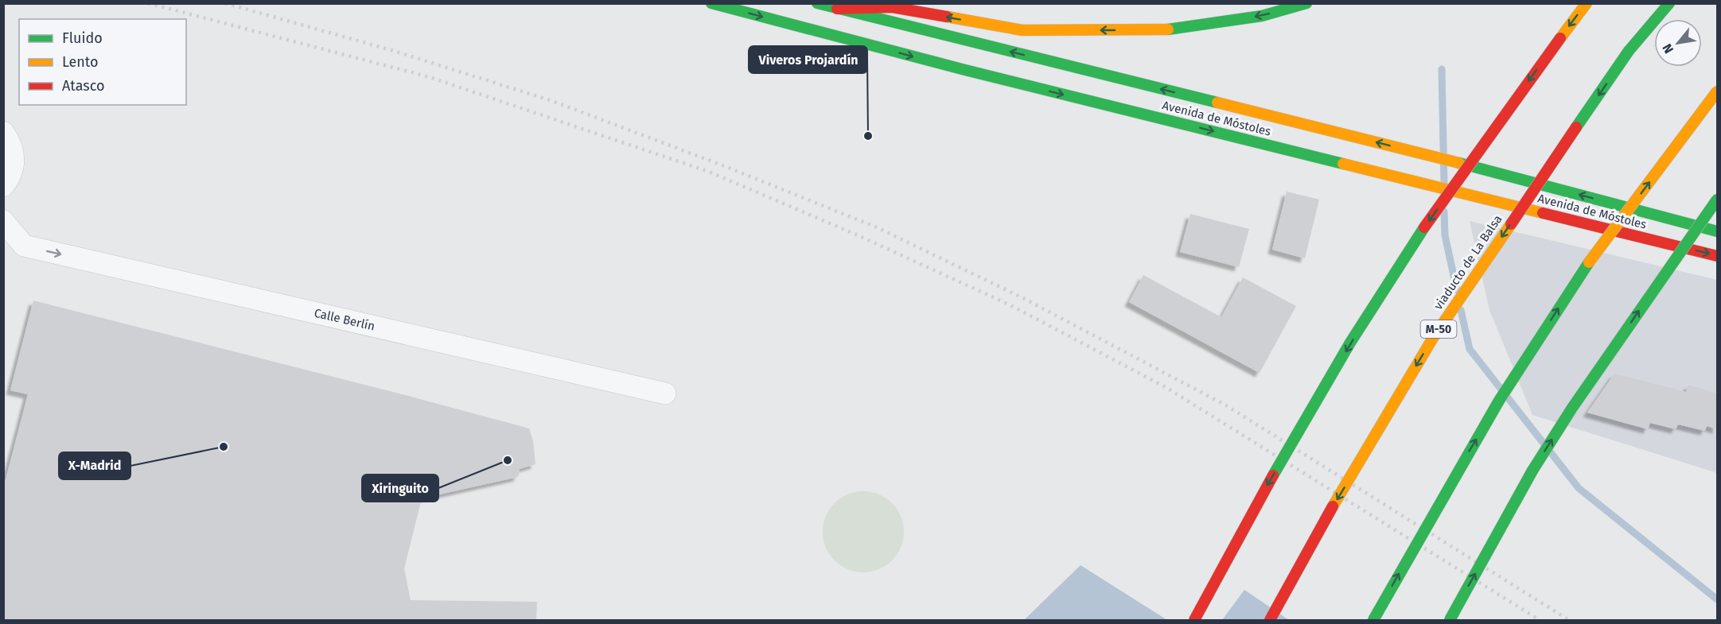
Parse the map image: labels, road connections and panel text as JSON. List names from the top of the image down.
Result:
{
  "streets": {
    "main road": ["Avenida de Móstoles", "viaducto de La Balsa", "M-50"],
    "street": ["Calle Berlín"]
  },
  "one_way": ["Calle Berlín"],
  "places": ["Viveros Projardín", "X-Madrid", "Xiringuito"],
  "legend": ["Fluido", "Lento", "Atasco"],
  "north": "bottom left"
}
